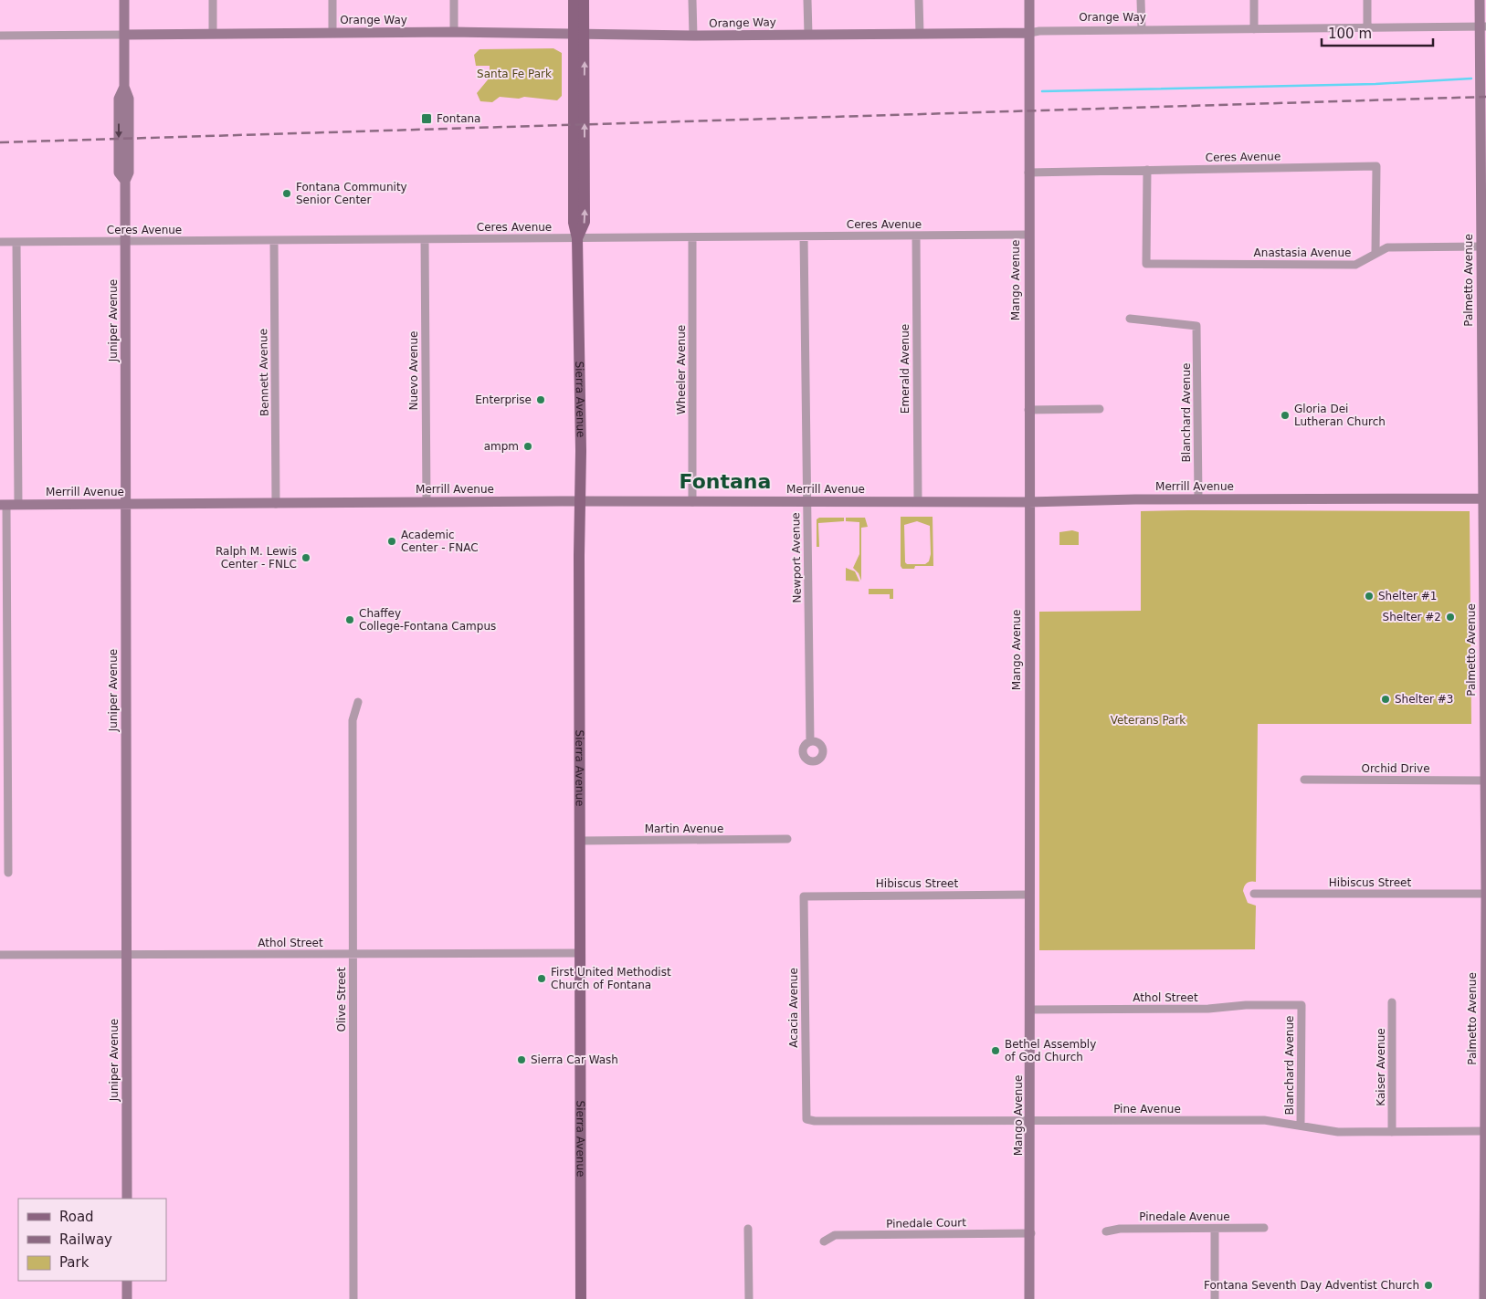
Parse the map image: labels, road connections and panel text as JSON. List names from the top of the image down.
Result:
{
  "streets": {
    "main road": ["Sierra Avenue"],
    "street": [
      "Orange Way",
      "Ceres Avenue",
      "Anastasia Avenue",
      "Mango Avenue",
      "Palmetto Avenue",
      "Juniper Avenue",
      "Emerald Avenue",
      "Wheeler Avenue",
      "Nuevo Avenue",
      "Bennett Avenue",
      "Blanchard Avenue",
      "Merrill Avenue",
      "Newport Avenue",
      "Orchid Drive",
      "Martin Avenue",
      "Hibiscus Street",
      "Athol Street",
      "Olive Street",
      "Acacia Avenue",
      "Kaiser Avenue",
      "Pine Avenue",
      "Pinedale Avenue",
      "Pinedale Court"
    ]
  },
  "crossings": [
    ["Orange Way", "Mango Avenue"],
    ["Orange Way", "Palmetto Avenue"],
    ["Orange Way", "Juniper Avenue"],
    ["Orange Way", "Sierra Avenue"],
    ["Ceres Avenue", "Anastasia Avenue"],
    ["Ceres Avenue", "Mango Avenue"],
    ["Ceres Avenue", "Juniper Avenue"],
    ["Ceres Avenue", "Emerald Avenue"],
    ["Ceres Avenue", "Wheeler Avenue"],
    ["Ceres Avenue", "Nuevo Avenue"],
    ["Ceres Avenue", "Bennett Avenue"],
    ["Ceres Avenue", "Sierra Avenue"],
    ["Ceres Avenue", "Newport Avenue"],
    ["Anastasia Avenue", "Palmetto Avenue"],
    ["Mango Avenue", "Merrill Avenue"],
    ["Mango Avenue", "Hibiscus Street"],
    ["Mango Avenue", "Athol Street"],
    ["Mango Avenue", "Pine Avenue"],
    ["Mango Avenue", "Pinedale Court"],
    ["Palmetto Avenue", "Merrill Avenue"],
    ["Palmetto Avenue", "Orchid Drive"],
    ["Palmetto Avenue", "Hibiscus Street"],
    ["Palmetto Avenue", "Pine Avenue"],
    ["Juniper Avenue", "Merrill Avenue"],
    ["Juniper Avenue", "Athol Street"],
    ["Emerald Avenue", "Merrill Avenue"],
    ["Wheeler Avenue", "Merrill Avenue"],
    ["Nuevo Avenue", "Merrill Avenue"],
    ["Bennett Avenue", "Merrill Avenue"],
    ["Sierra Avenue", "Merrill Avenue"],
    ["Sierra Avenue", "Martin Avenue"],
    ["Sierra Avenue", "Athol Street"],
    ["Blanchard Avenue", "Merrill Avenue"],
    ["Blanchard Avenue", "Athol Street"],
    ["Blanchard Avenue", "Pine Avenue"],
    ["Merrill Avenue", "Newport Avenue"],
    ["Hibiscus Street", "Acacia Avenue"],
    ["Athol Street", "Olive Street"],
    ["Acacia Avenue", "Pine Avenue"],
    ["Kaiser Avenue", "Pine Avenue"]
  ],
  "districts": ["Fontana"],
  "parks": ["Santa Fe Park", "Veterans Park"],
  "places": {
    "transit": ["Fontana"],
    "other": [
      "Fontana Community Senior Center",
      "Enterprise",
      "Gloria Dei Lutheran Church",
      "ampm",
      "Academic Center - FNAC",
      "Ralph M. Lewis Center - FNLC",
      "Shelter #1",
      "Shelter #2",
      "Chaffey College-Fontana Campus",
      "Shelter #3",
      "First United Methodist Church of Fontana",
      "Bethel Assembly of God Church",
      "Sierra Car Wash",
      "Fontana Seventh Day Adventist Church"
    ]
  },
  "legend": ["Road", "Railway", "Park"],
  "scale_bar": "100 m"
}
